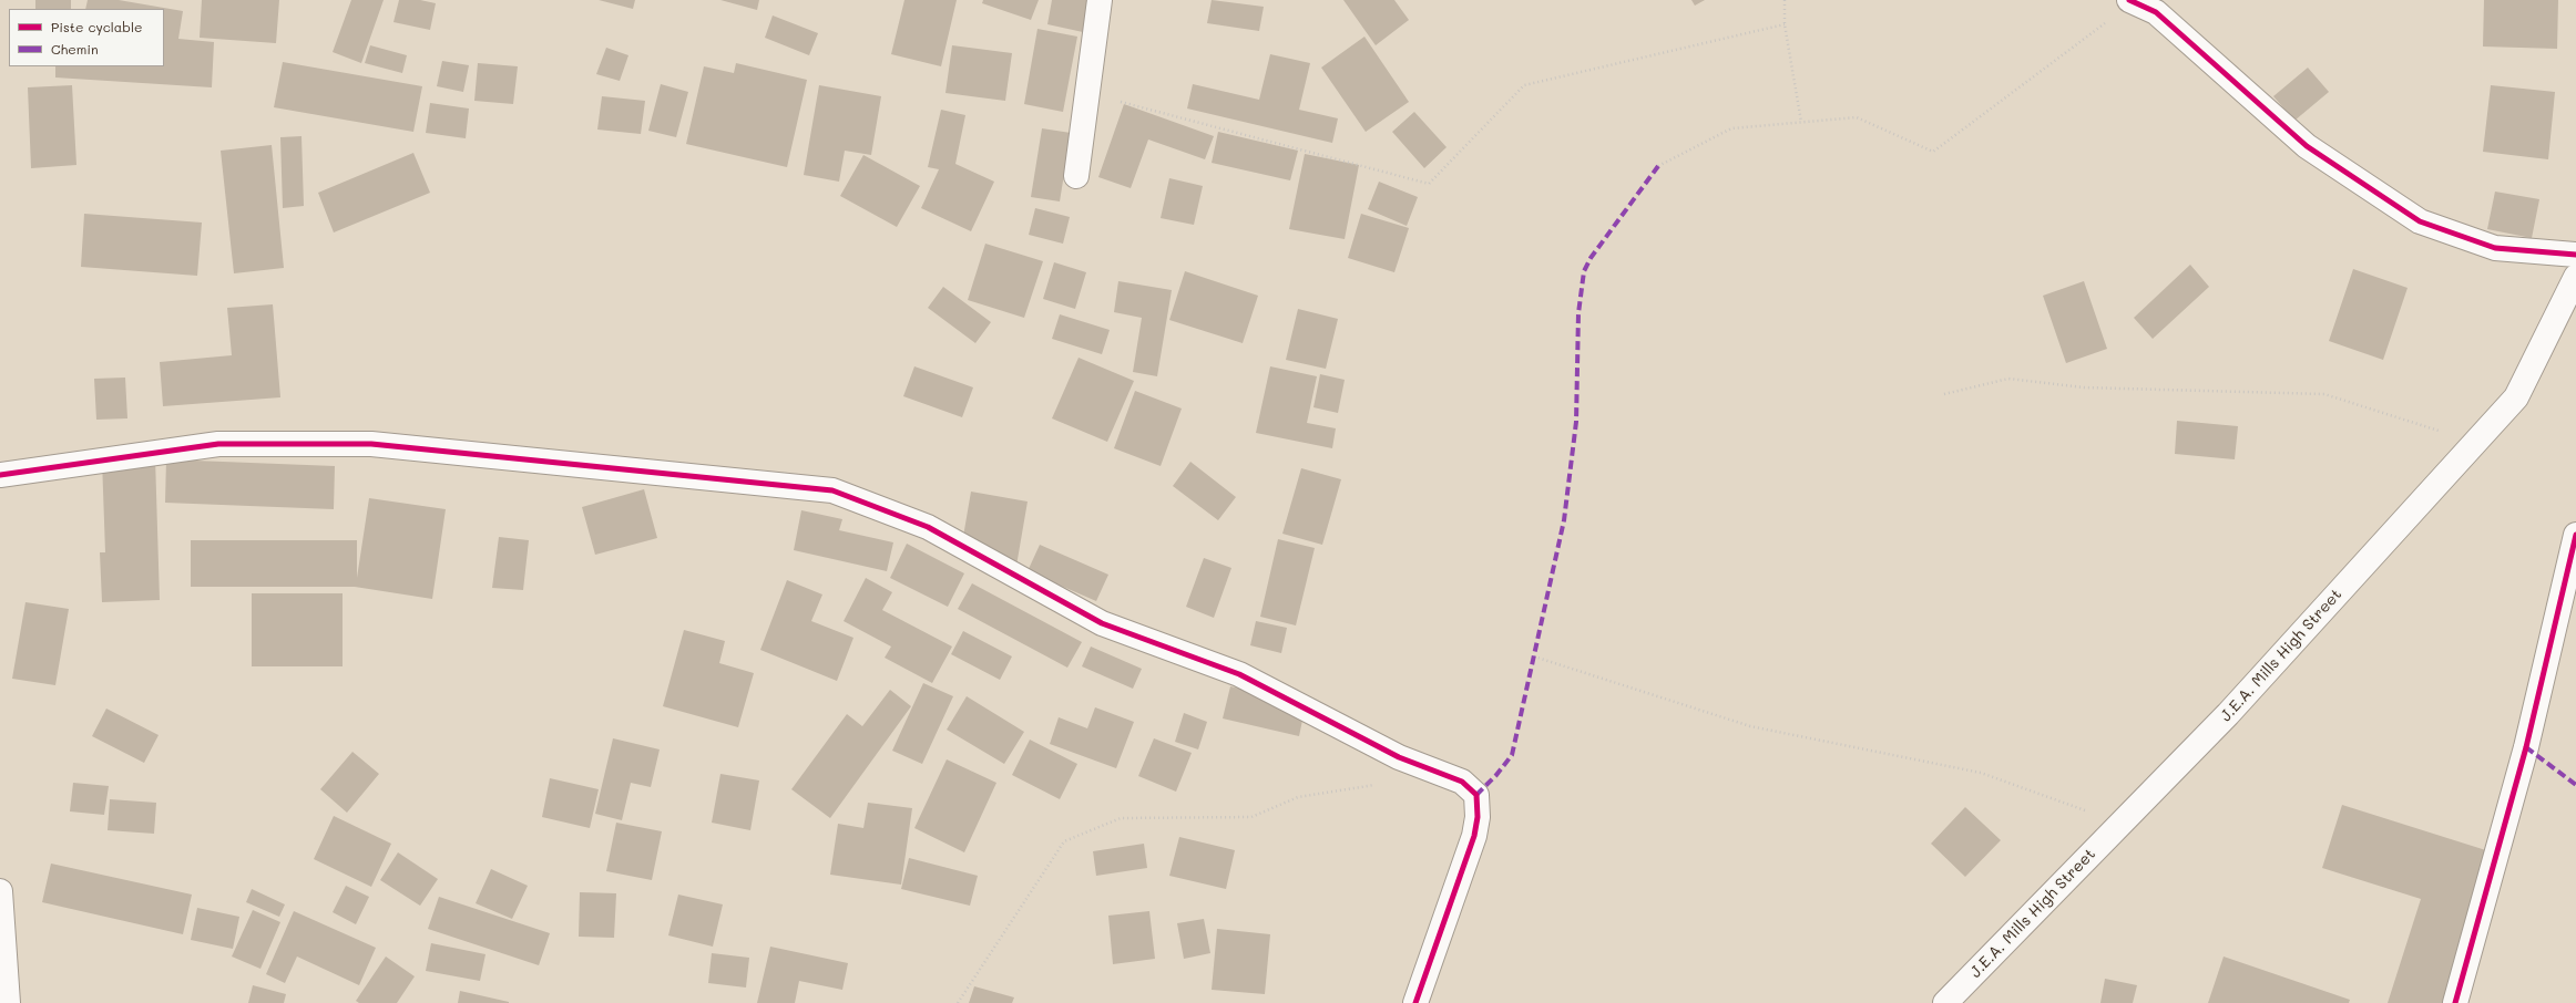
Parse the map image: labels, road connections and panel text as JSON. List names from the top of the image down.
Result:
{
  "streets": {
    "main road": ["J.E.A. Mills High Street"]
  },
  "legend": ["Piste cyclable", "Chemin"]
}
